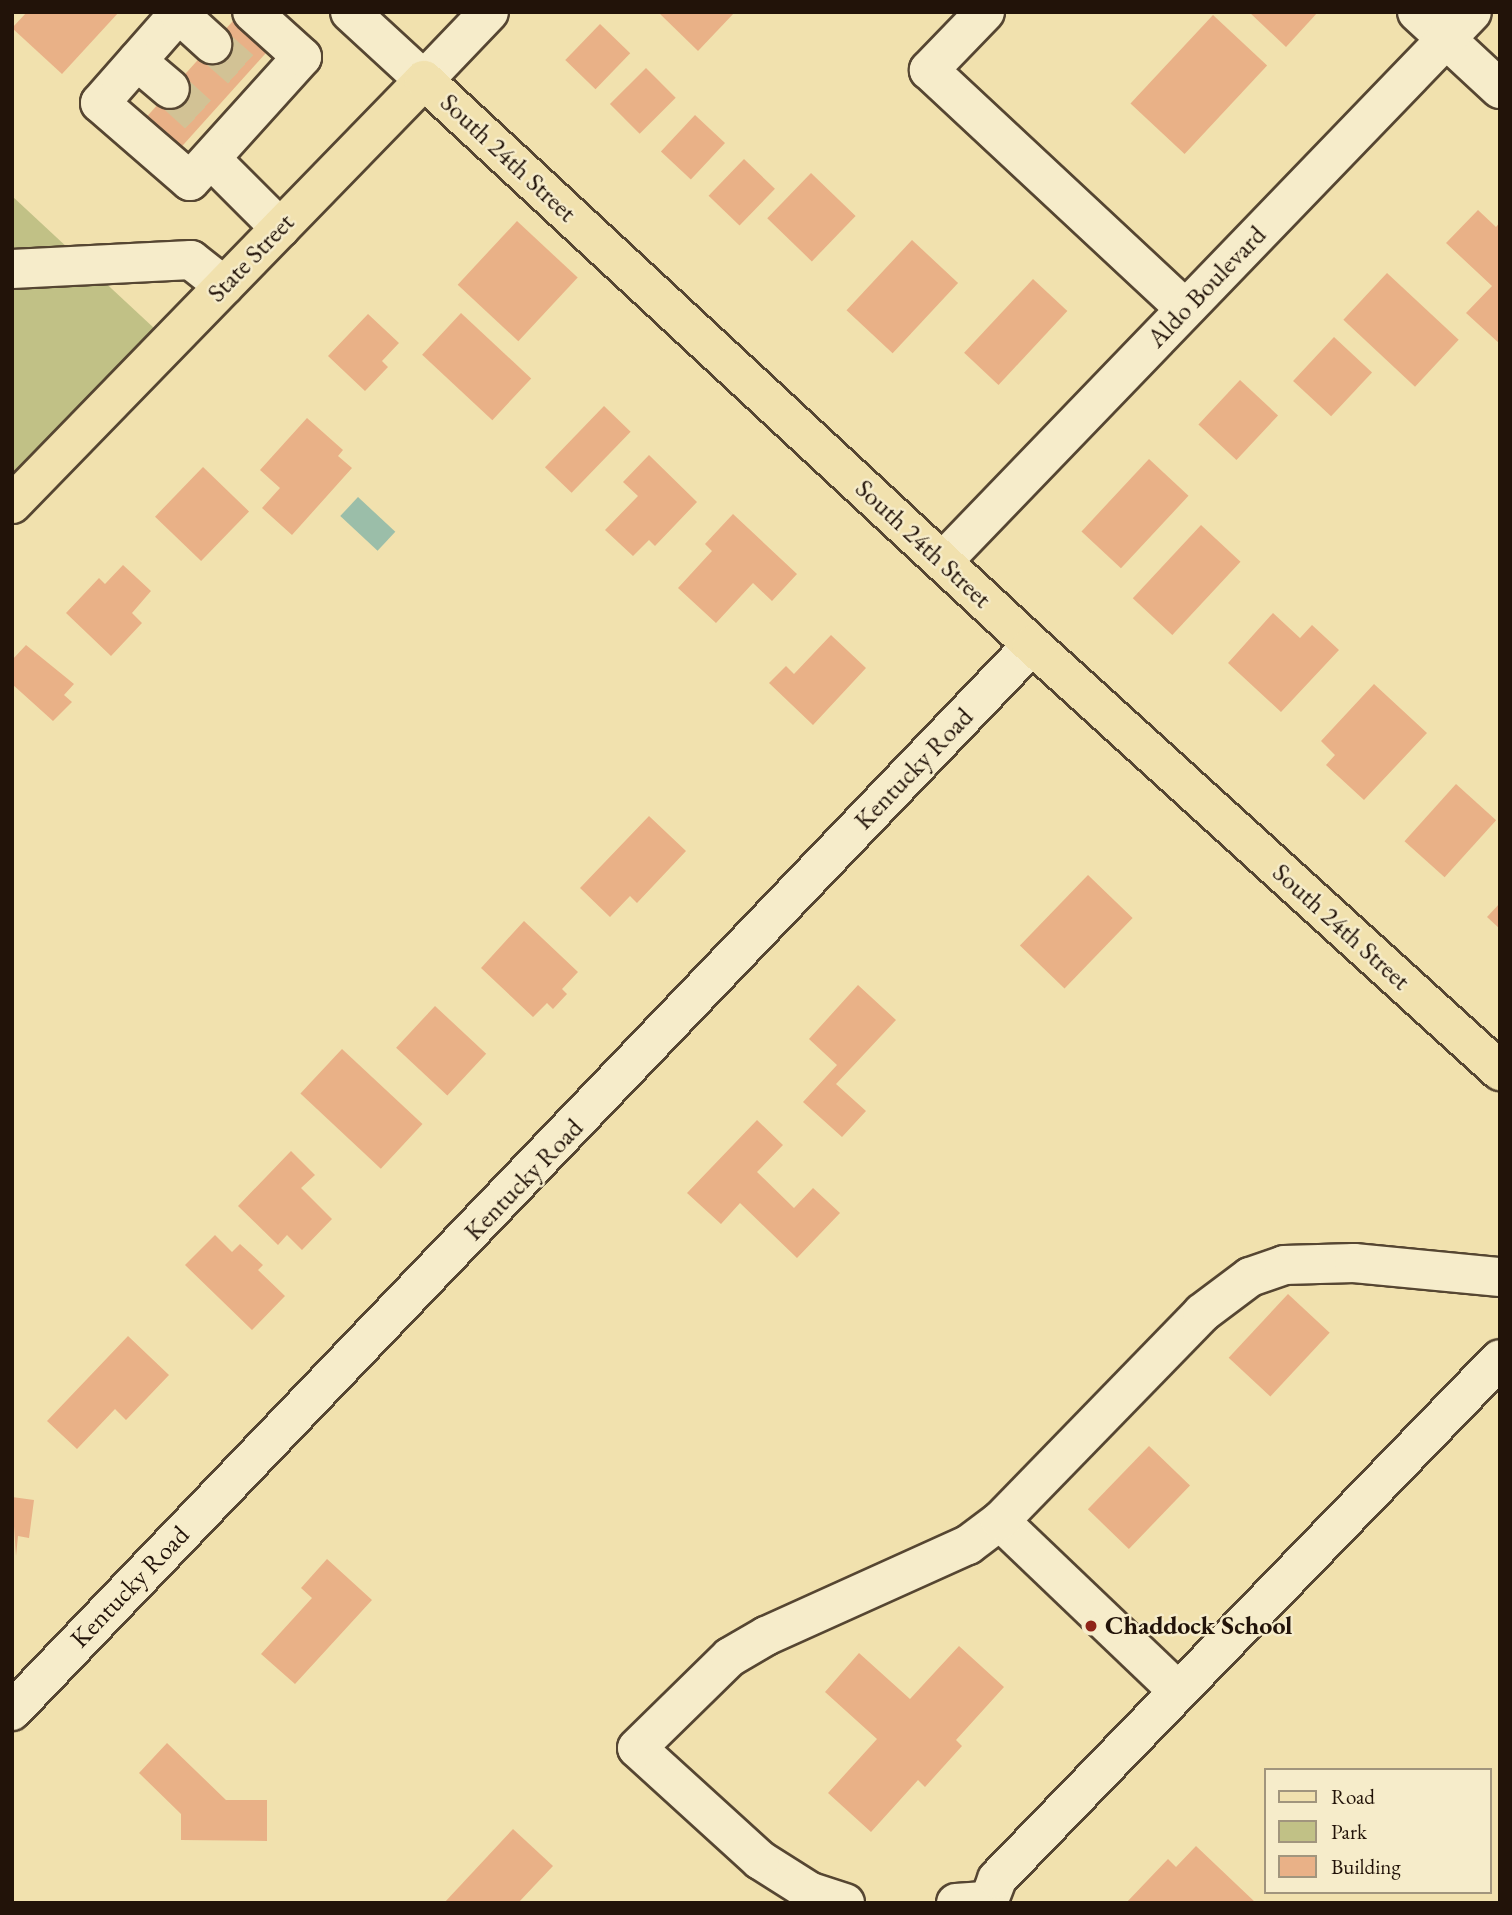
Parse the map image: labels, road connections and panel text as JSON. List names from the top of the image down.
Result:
{
  "streets": {
    "main road": ["South 24th Street", "State Street"],
    "street": ["Aldo Boulevard", "Kentucky Road"]
  },
  "crossings": [
    ["South 24th Street", "State Street"],
    ["South 24th Street", "Aldo Boulevard"],
    ["South 24th Street", "Kentucky Road"]
  ],
  "places": ["Chaddock School"],
  "legend": ["Road", "Park", "Building"]
}
